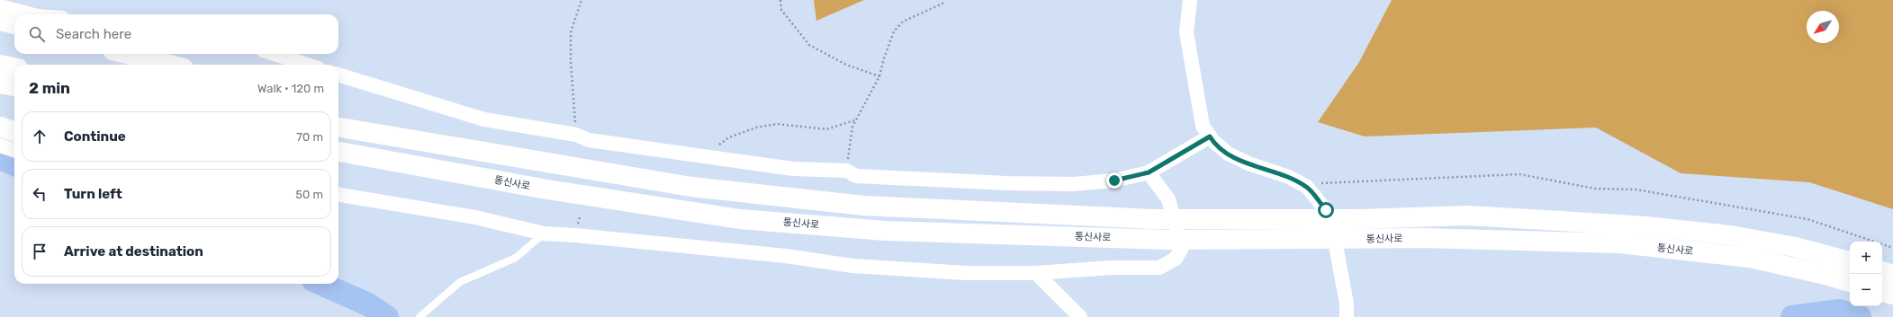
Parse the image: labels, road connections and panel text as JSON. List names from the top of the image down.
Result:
{
  "streets": {
    "highway": ["통신사로"]
  },
  "north": "bottom left",
  "page": {
    "search": "Search here",
    "heading": ["2 min", "Walk · 120 m"],
    "list": [
      ["Continue", "70 m"],
      ["Turn left", "50 m"],
      "Arrive at destination"
    ],
    "map_buttons": ["+", "−"]
  }
}
